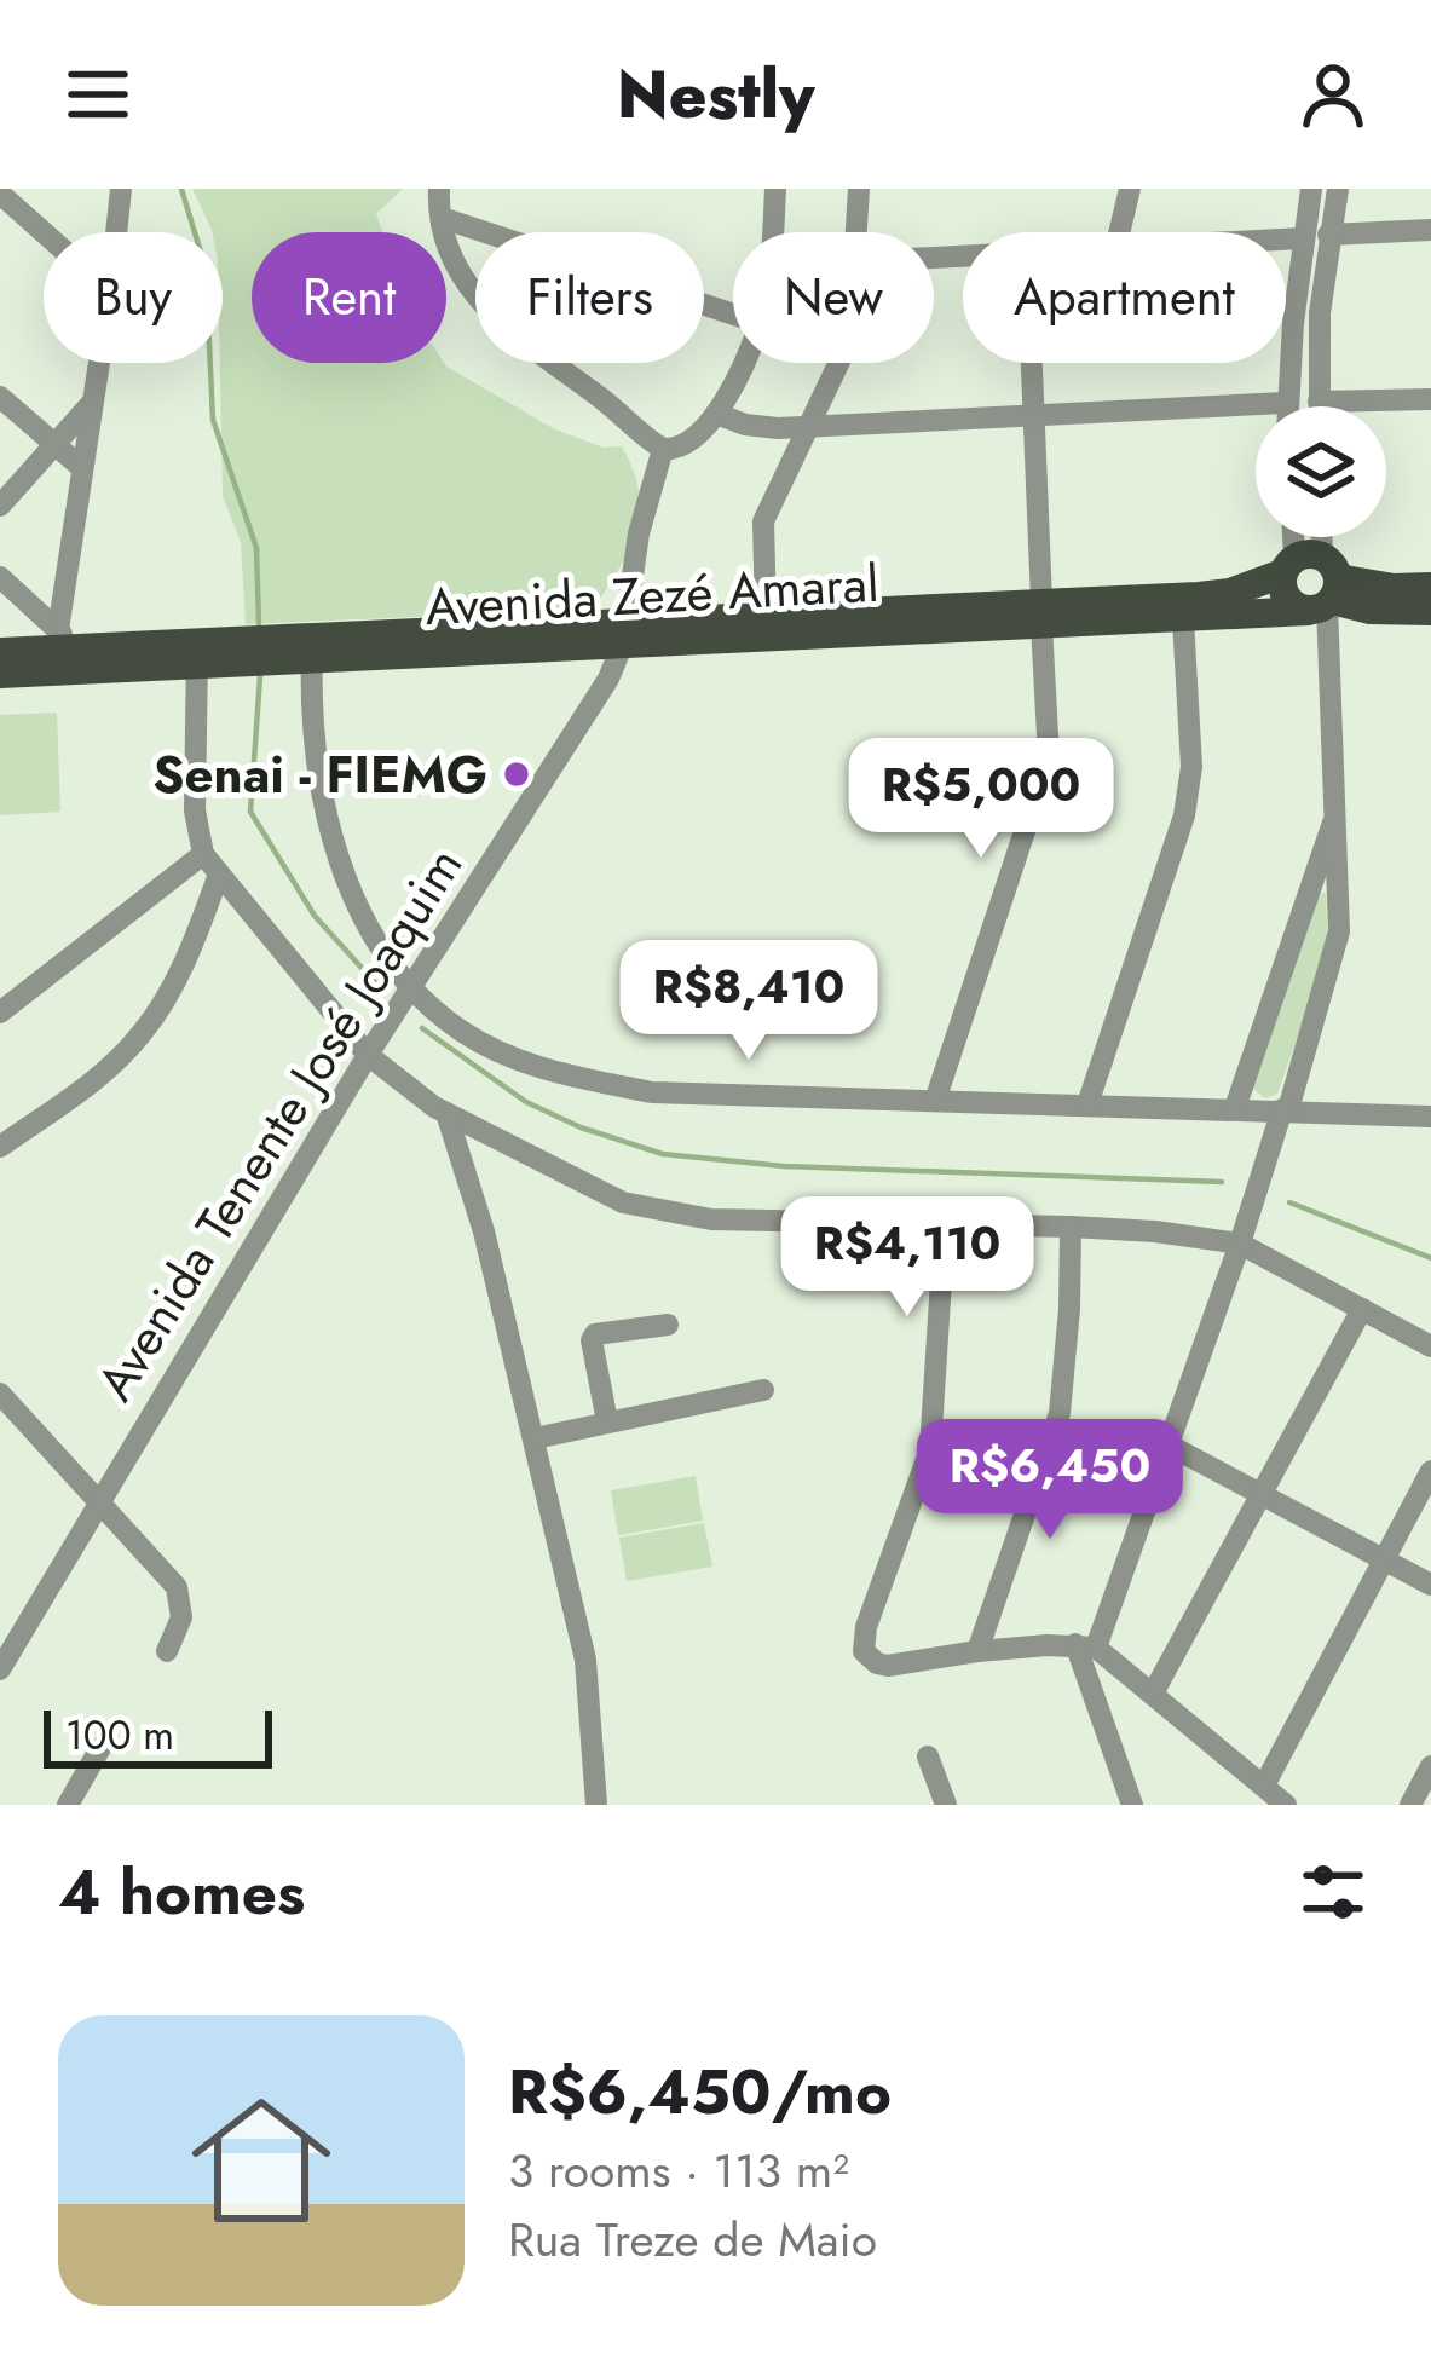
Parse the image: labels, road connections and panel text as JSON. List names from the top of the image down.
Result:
{
  "streets": {
    "main road": ["Avenida Zezé Amaral"],
    "street": ["Avenida Tenente José Joaquim"]
  },
  "crossings": [
    ["Avenida Zezé Amaral", "Avenida Tenente José Joaquim"]
  ],
  "places": ["Senai - FIEMG"],
  "scale_bar": "100 m",
  "page": {
    "header": "Nestly",
    "chip": [
      "Buy",
      "Rent",
      "Filters",
      "New",
      "Apartment"
    ],
    "price": [
      "R$5,000",
      "R$8,410",
      "R$4,110",
      "R$6,450"
    ],
    "scale": "100 m",
    "heading": "4 homes",
    "list": [
      {
        "name": "R$6,450/mo",
        "note": "3 rooms · 113 m² · Rua Treze de Maio"
      }
    ]
  }
}
